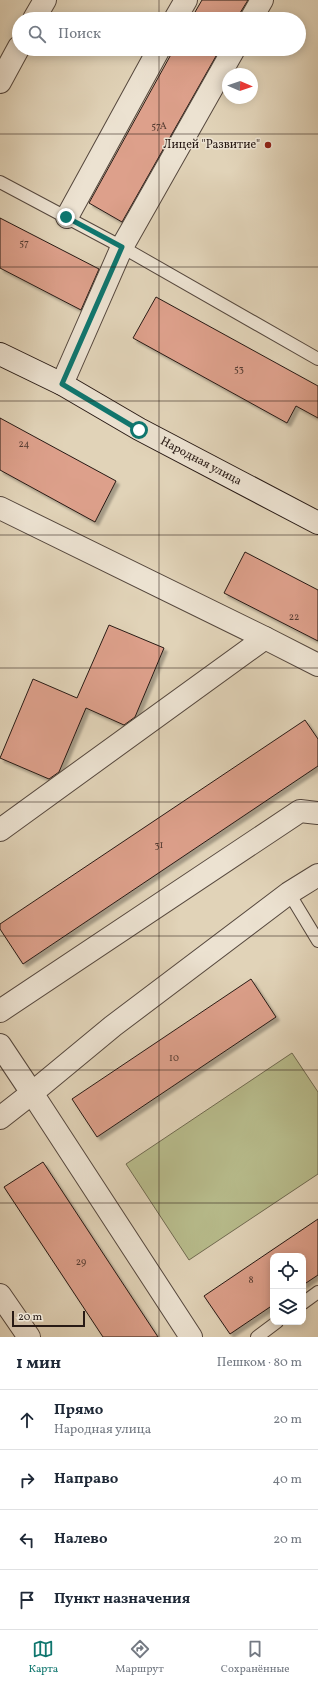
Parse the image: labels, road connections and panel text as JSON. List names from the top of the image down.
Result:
{
  "streets": {
    "street": ["Народная улица"]
  },
  "places": ["Лицей \"Развитие\""],
  "house_numbers": [
    "57А",
    "57",
    "53",
    "24",
    "22",
    "31",
    "10",
    "29",
    "8"
  ],
  "scale_bar": "20 m",
  "north": "right",
  "page": {
    "search": "Поиск",
    "scale": "20 m",
    "heading": ["1 мин", "Пешком · 80 m"],
    "list": [
      ["Прямо", "Народная улица", "20 m"],
      ["Направо", "40 m"],
      ["Налево", "20 m"],
      "Пункт назначения"
    ],
    "nav": ["Карта", "Маршрут", "Сохранённые"]
  }
}
